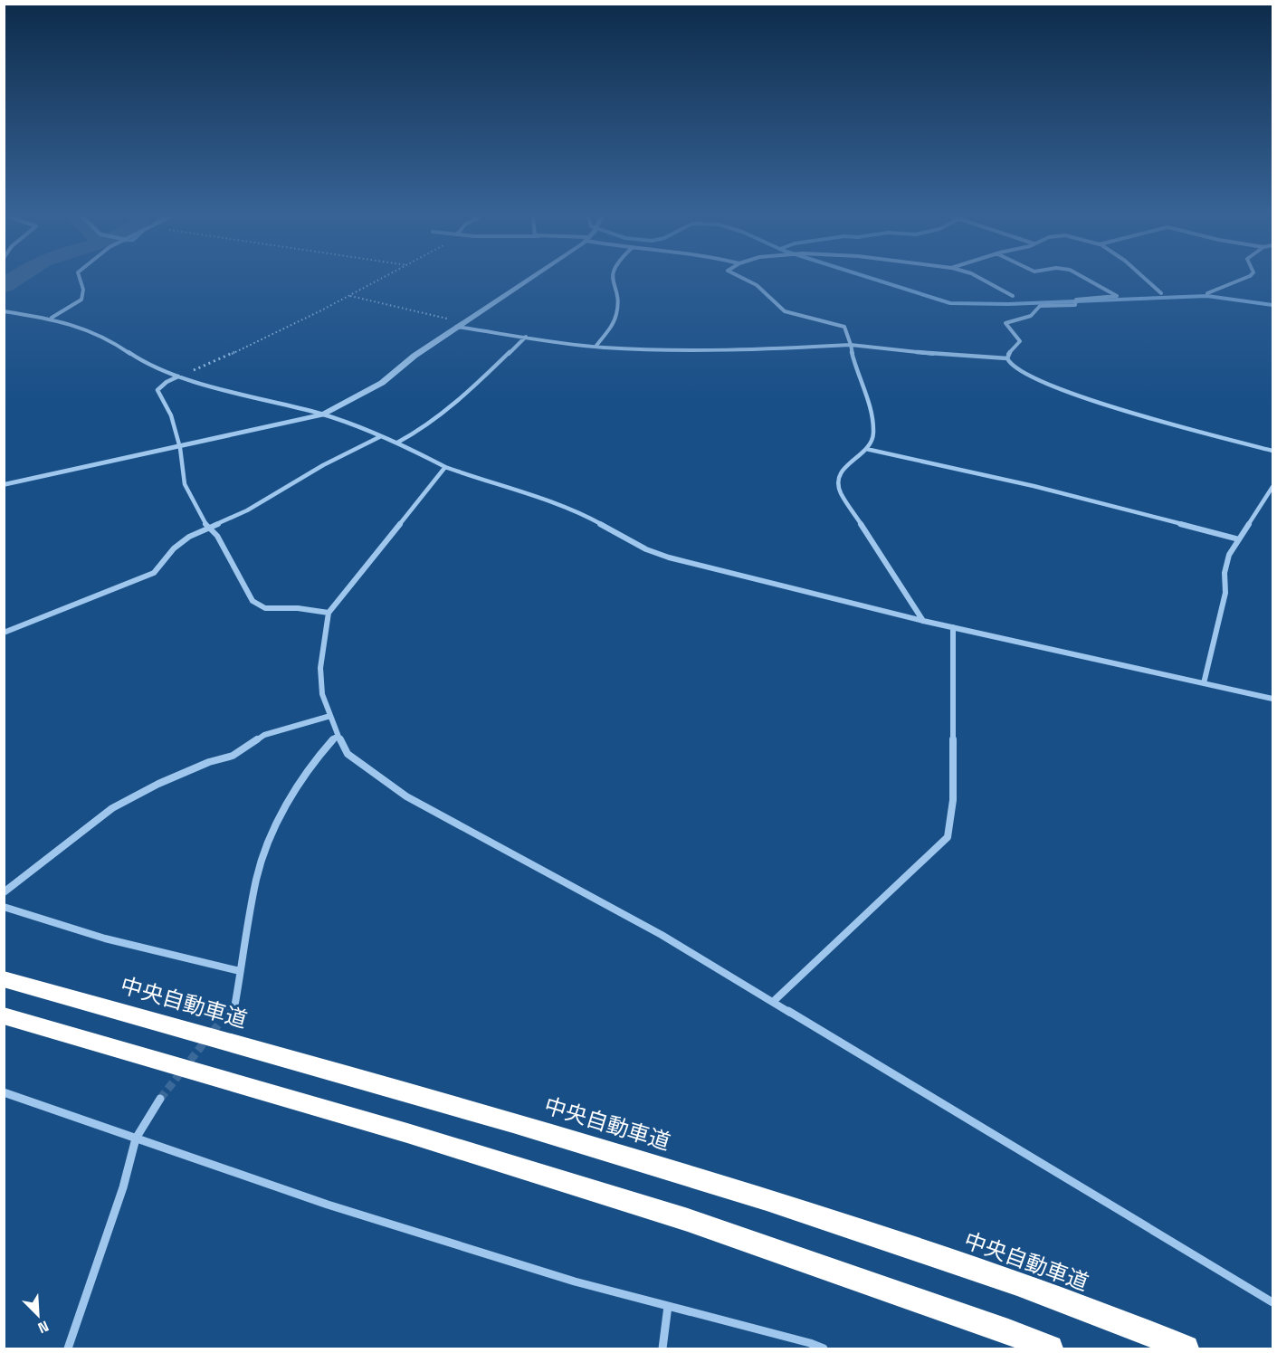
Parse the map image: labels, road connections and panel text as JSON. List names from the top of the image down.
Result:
{
  "streets": {
    "highway": ["中央自動車道"]
  },
  "north": "bottom right"
}
